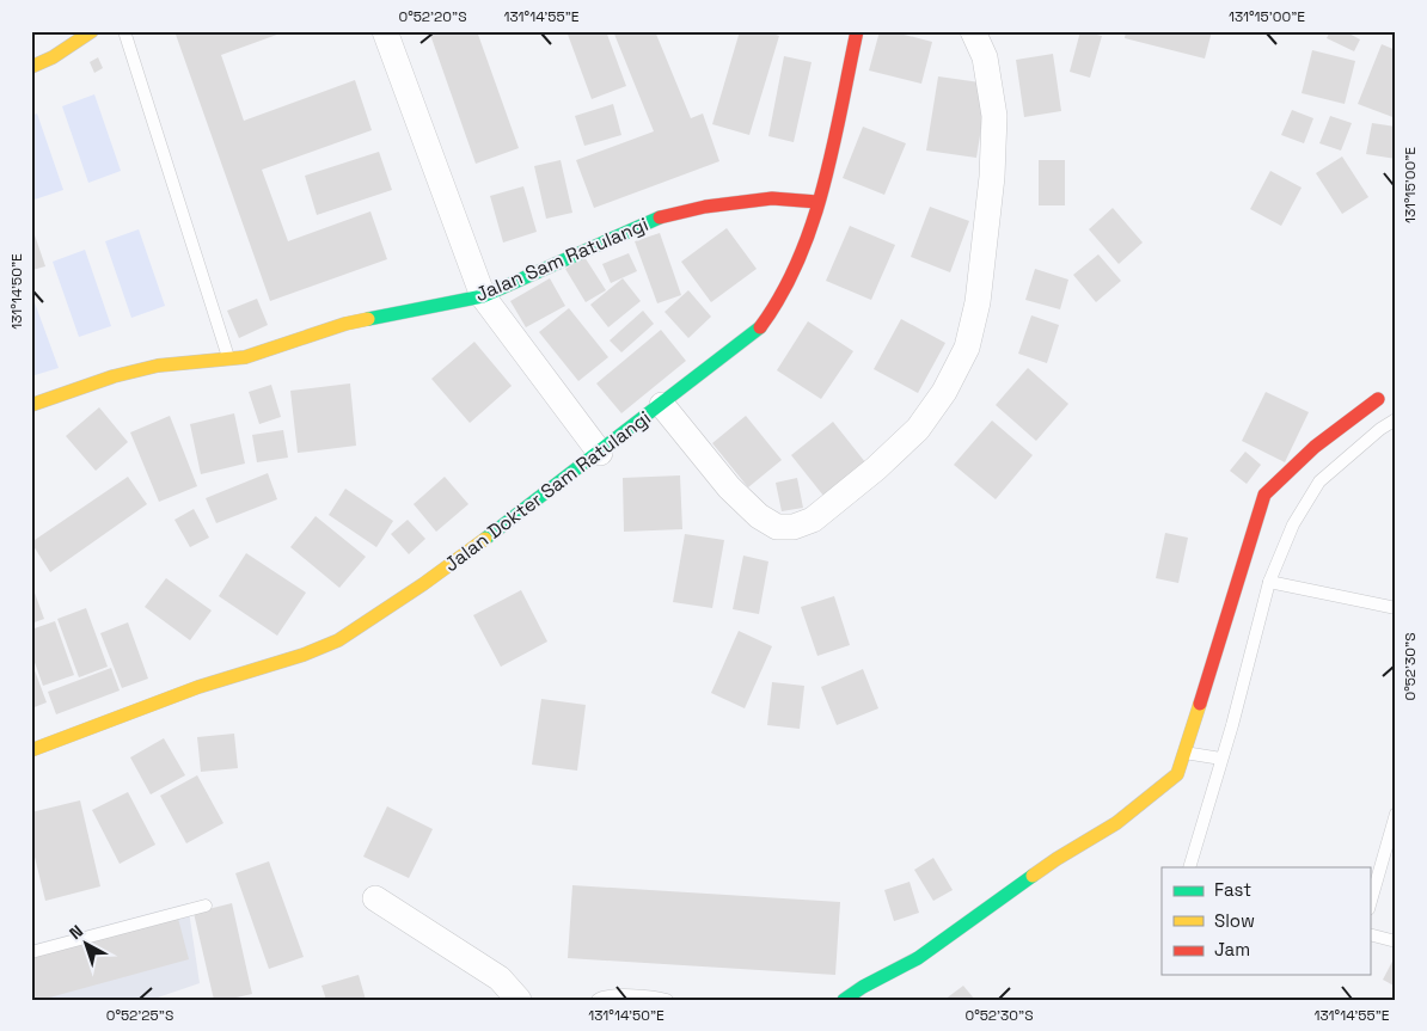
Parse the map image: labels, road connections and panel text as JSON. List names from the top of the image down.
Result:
{
  "streets": {
    "street": ["Jalan Sam Ratulangi", "Jalan Dokter Sam Ratulangi"]
  },
  "crossings": [
    ["Jalan Sam Ratulangi", "Jalan Dokter Sam Ratulangi"]
  ],
  "legend": ["Fast", "Slow", "Jam"],
  "north": "top left",
  "coordinates": [
    "0°52'20\"S",
    "131°14'55\"E",
    "131°15'00\"E",
    "131°14'50\"E",
    "0°52'30\"S",
    "0°52'25\"S"
  ]
}
